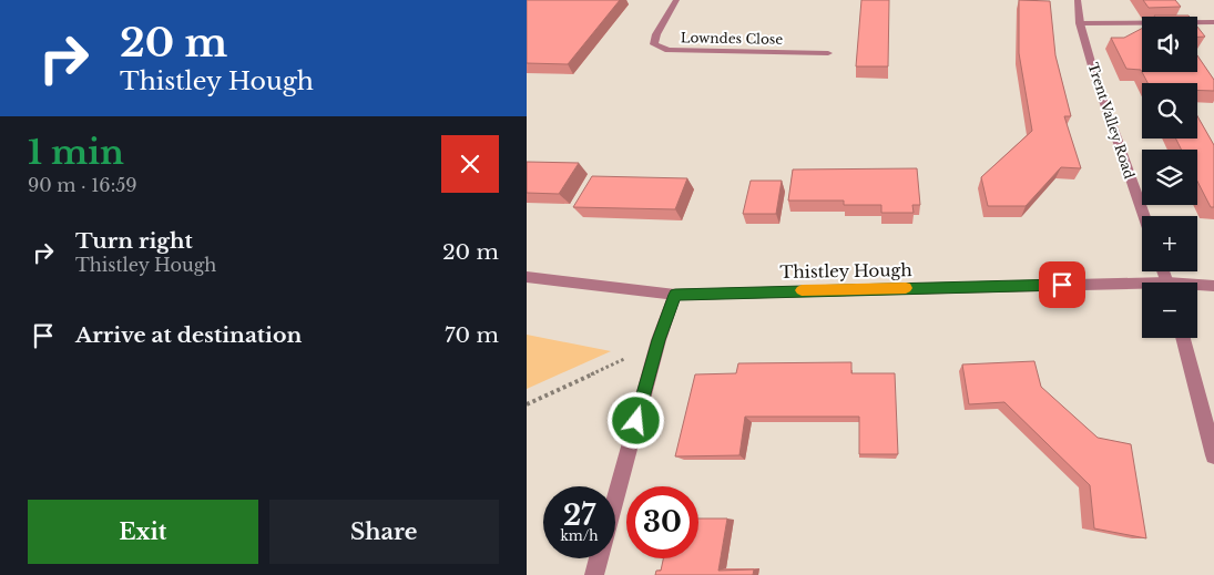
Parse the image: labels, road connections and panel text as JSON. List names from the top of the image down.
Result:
{
  "streets": {
    "street": ["Lowndes Close", "Trent Valley Road", "Thistley Hough"]
  },
  "page": {
    "turn": ["20 m", "Thistley Hough"],
    "map_buttons": ["+", "−"],
    "heading": ["1 min", "90 m · 16:59"],
    "list": [
      {
        "name": "Turn right",
        "note": "Thistley Hough",
        "value": "20 m"
      },
      {
        "name": "Arrive at destination",
        "value": "70 m"
      }
    ],
    "speed": "27 km/h",
    "limit": "30",
    "buttons": ["Exit", "Share"]
  }
}
